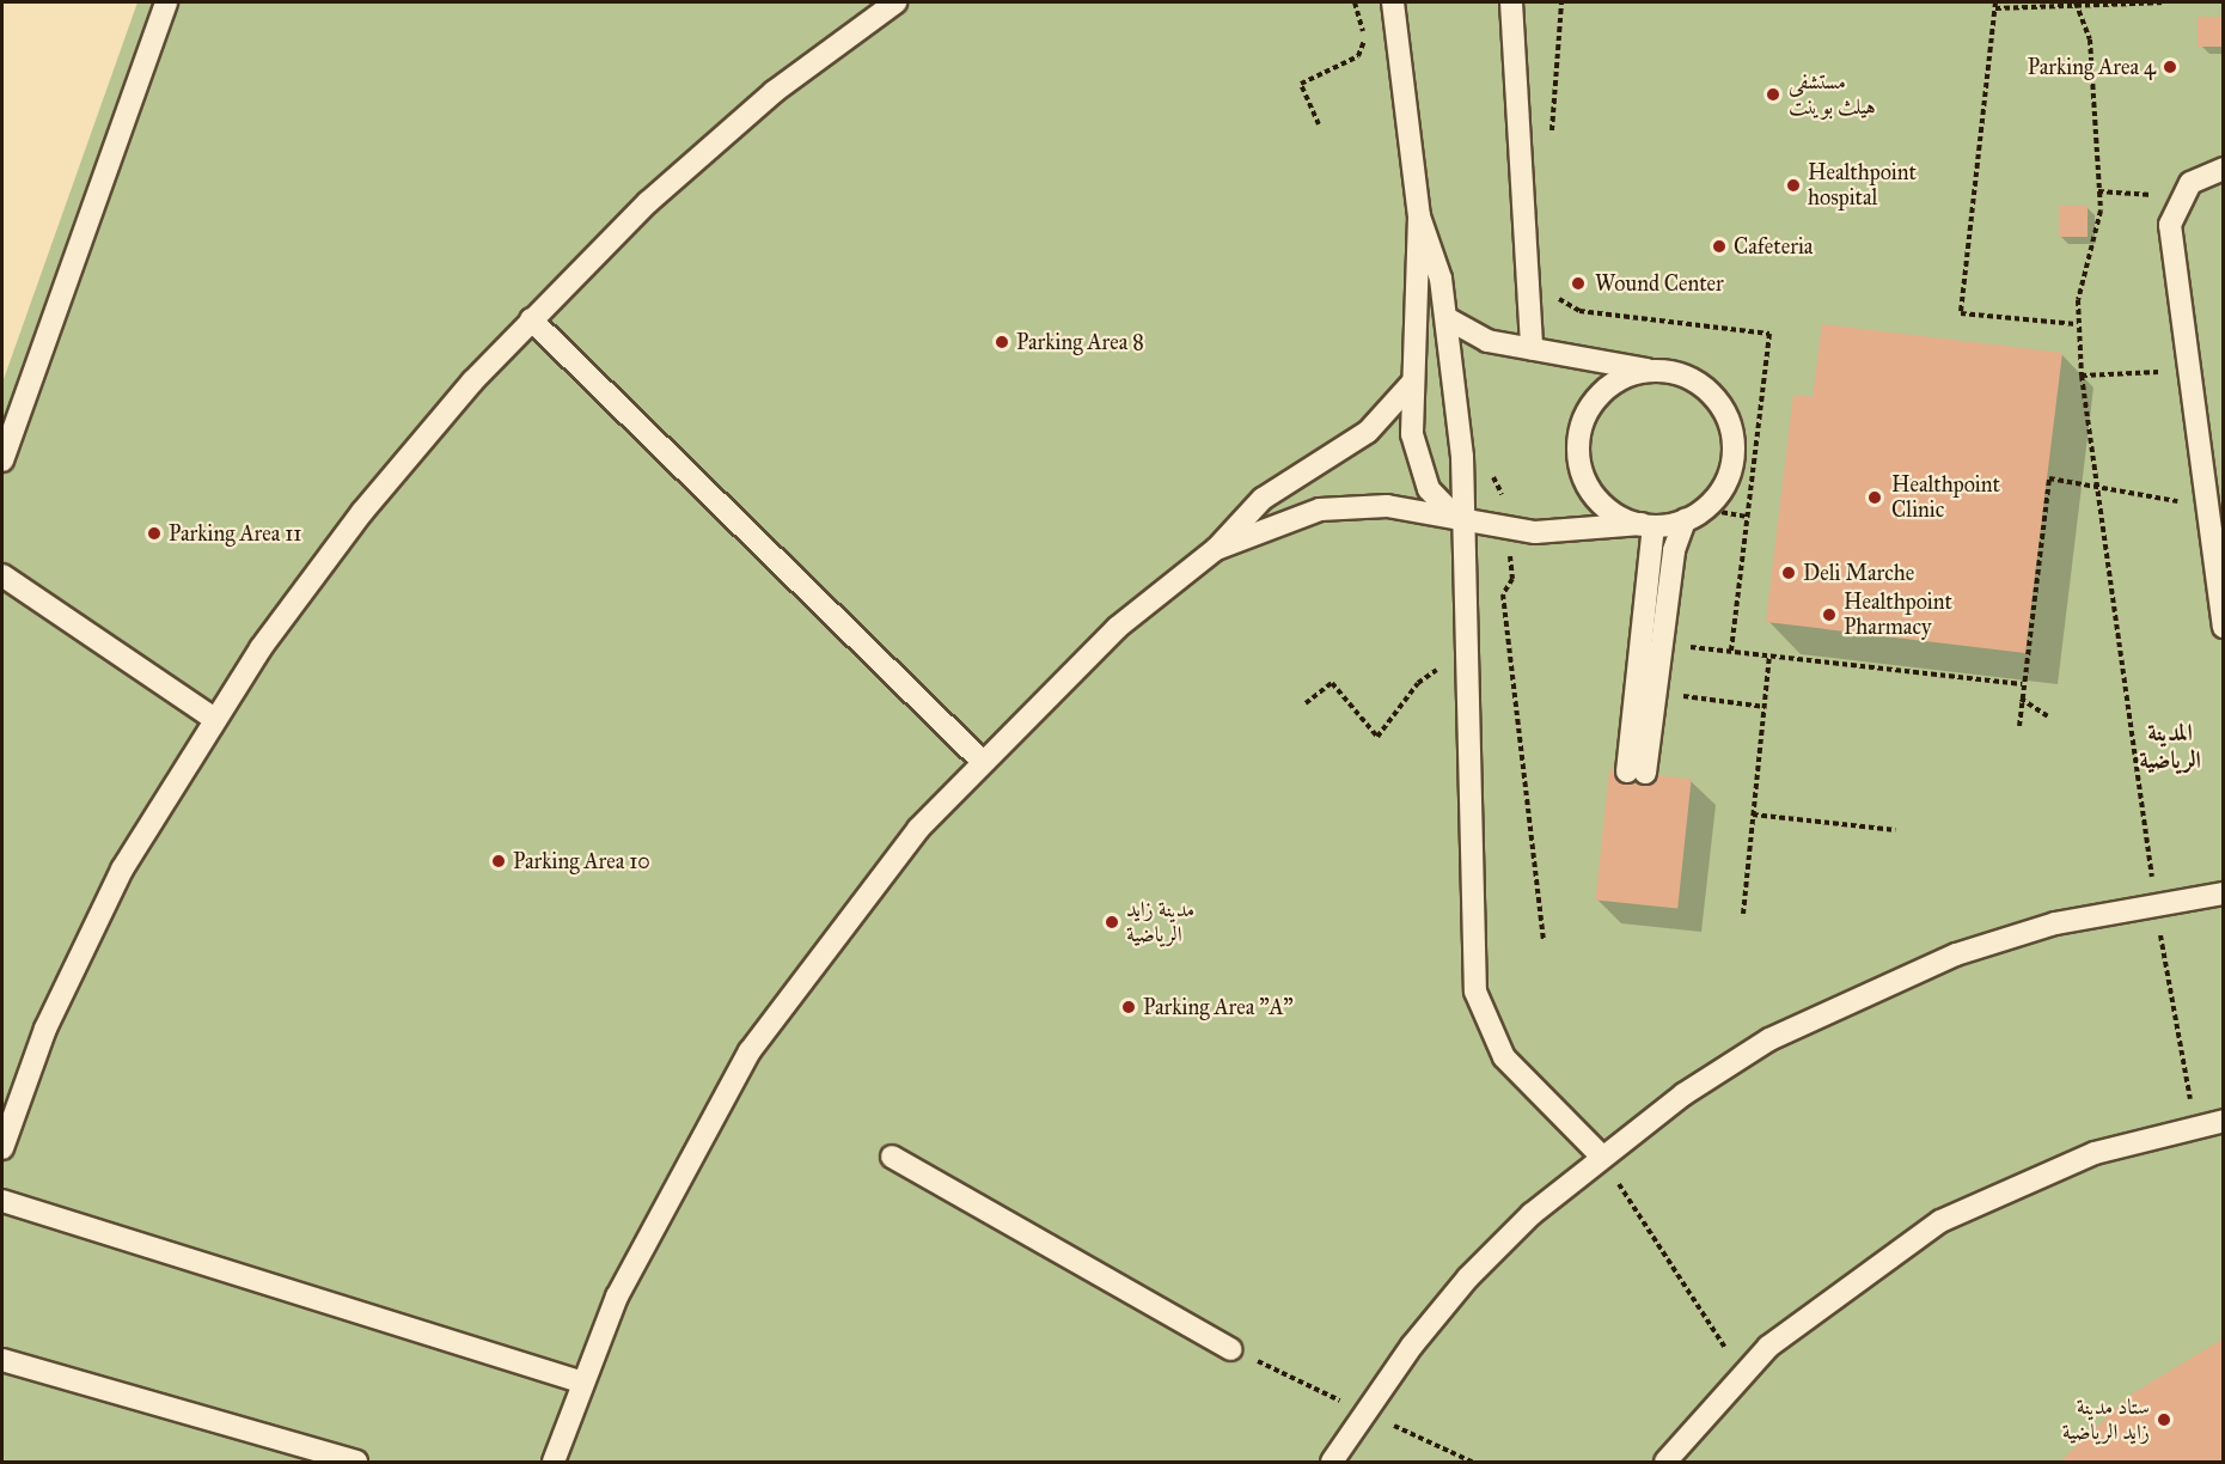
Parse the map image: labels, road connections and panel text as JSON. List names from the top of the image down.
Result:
{
  "districts": ["المدينة الرياضية"],
  "places": [
    "Parking Area 4",
    "مستشفى هيلث بوينت",
    "Healthpoint hospital",
    "Cafeteria",
    "Wound Center",
    "Parking Area 8",
    "Healthpoint Clinic",
    "Parking Area 11",
    "Deli Marche",
    "Healthpoint Pharmacy",
    "Parking Area 10",
    "مدينة زايد الرياضية",
    "Parking Area \"A\"",
    "ستاد مدينة زايد الرياضية"
  ]
}
